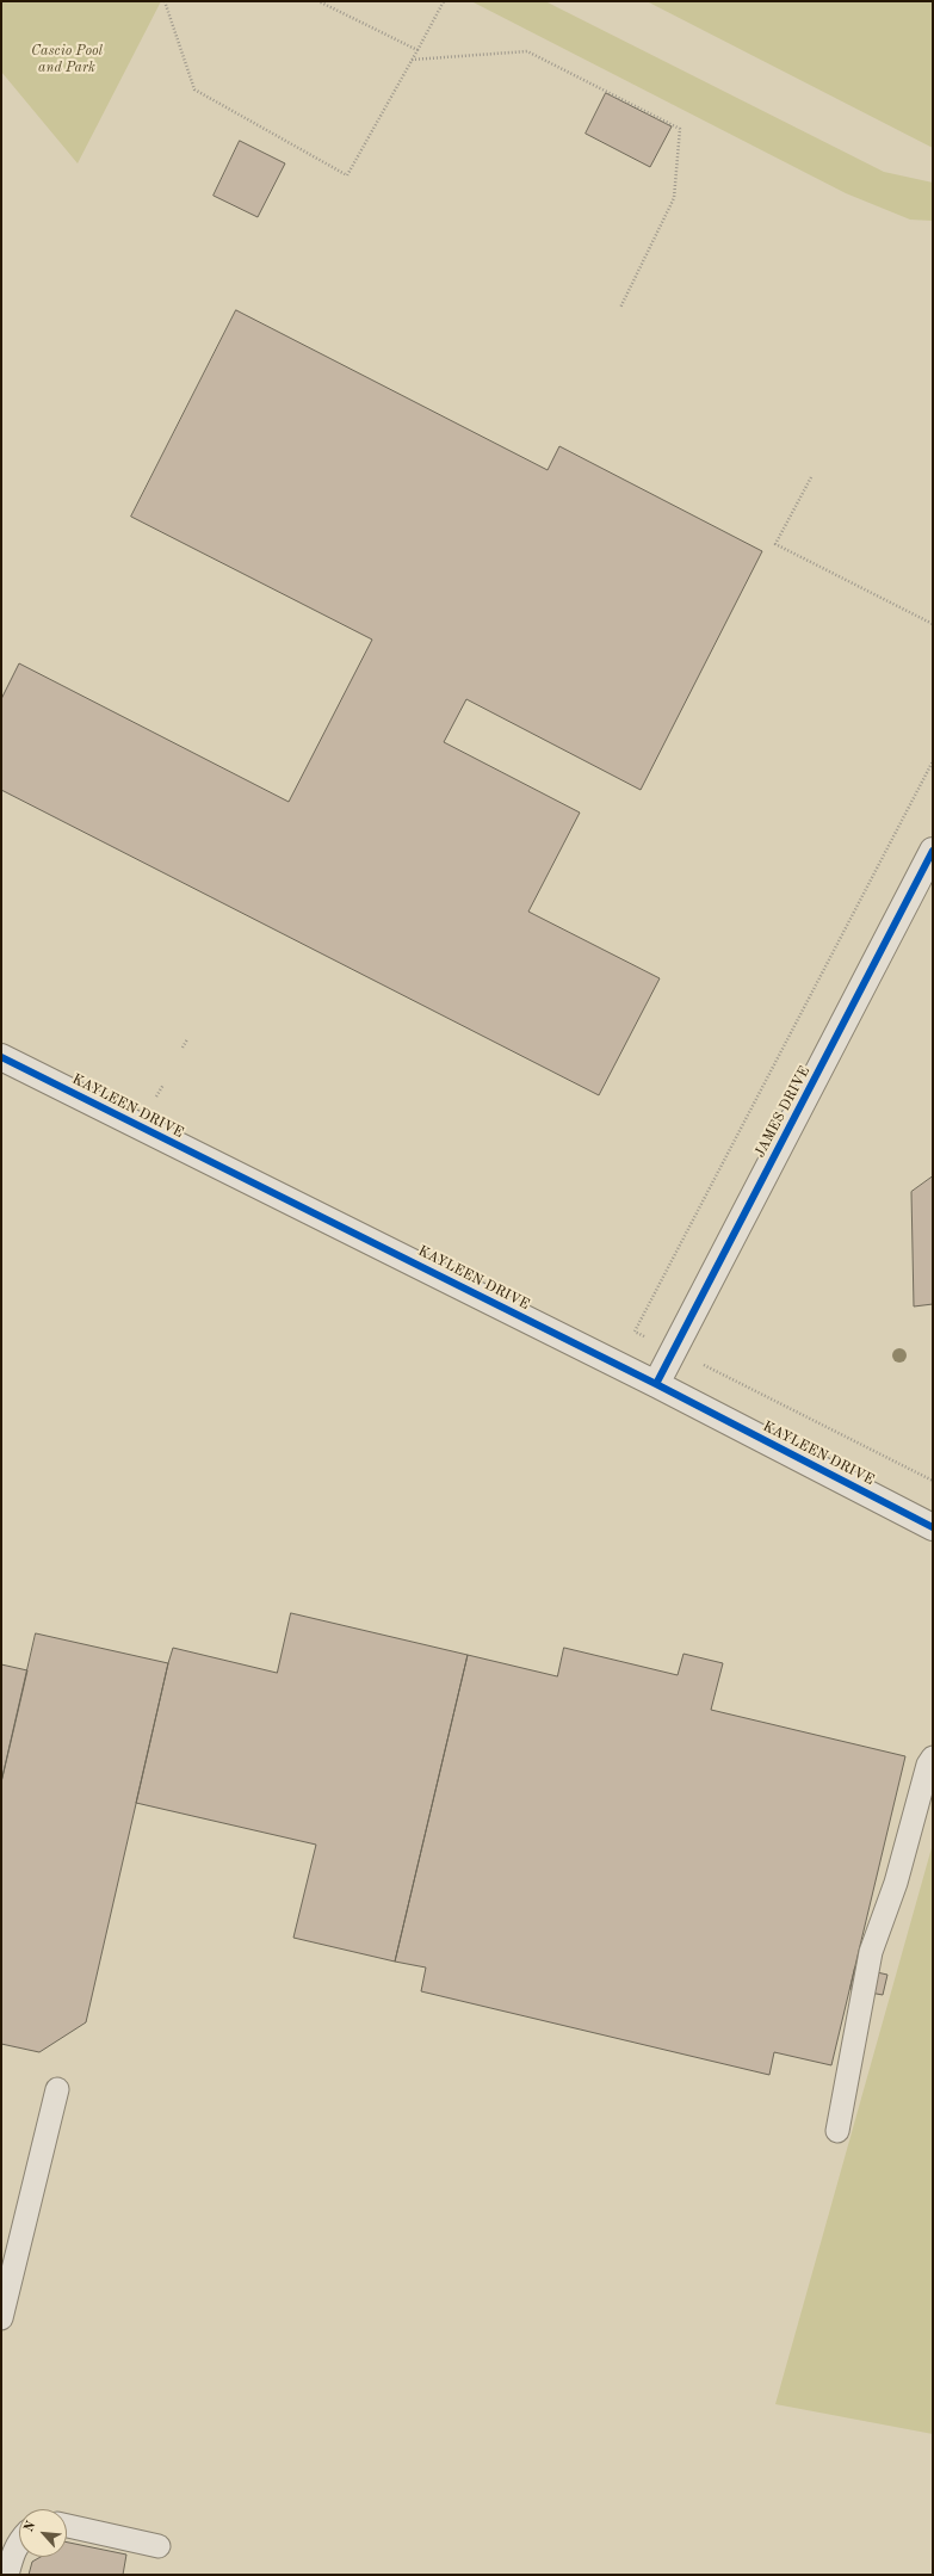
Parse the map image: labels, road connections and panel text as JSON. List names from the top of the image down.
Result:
{
  "streets": {
    "street": ["KAYLEEN DRIVE", "JAMES DRIVE"]
  },
  "crossings": [
    ["KAYLEEN DRIVE", "JAMES DRIVE"]
  ],
  "parks": ["Cascio Pool and Park"],
  "north": "top left"
}
